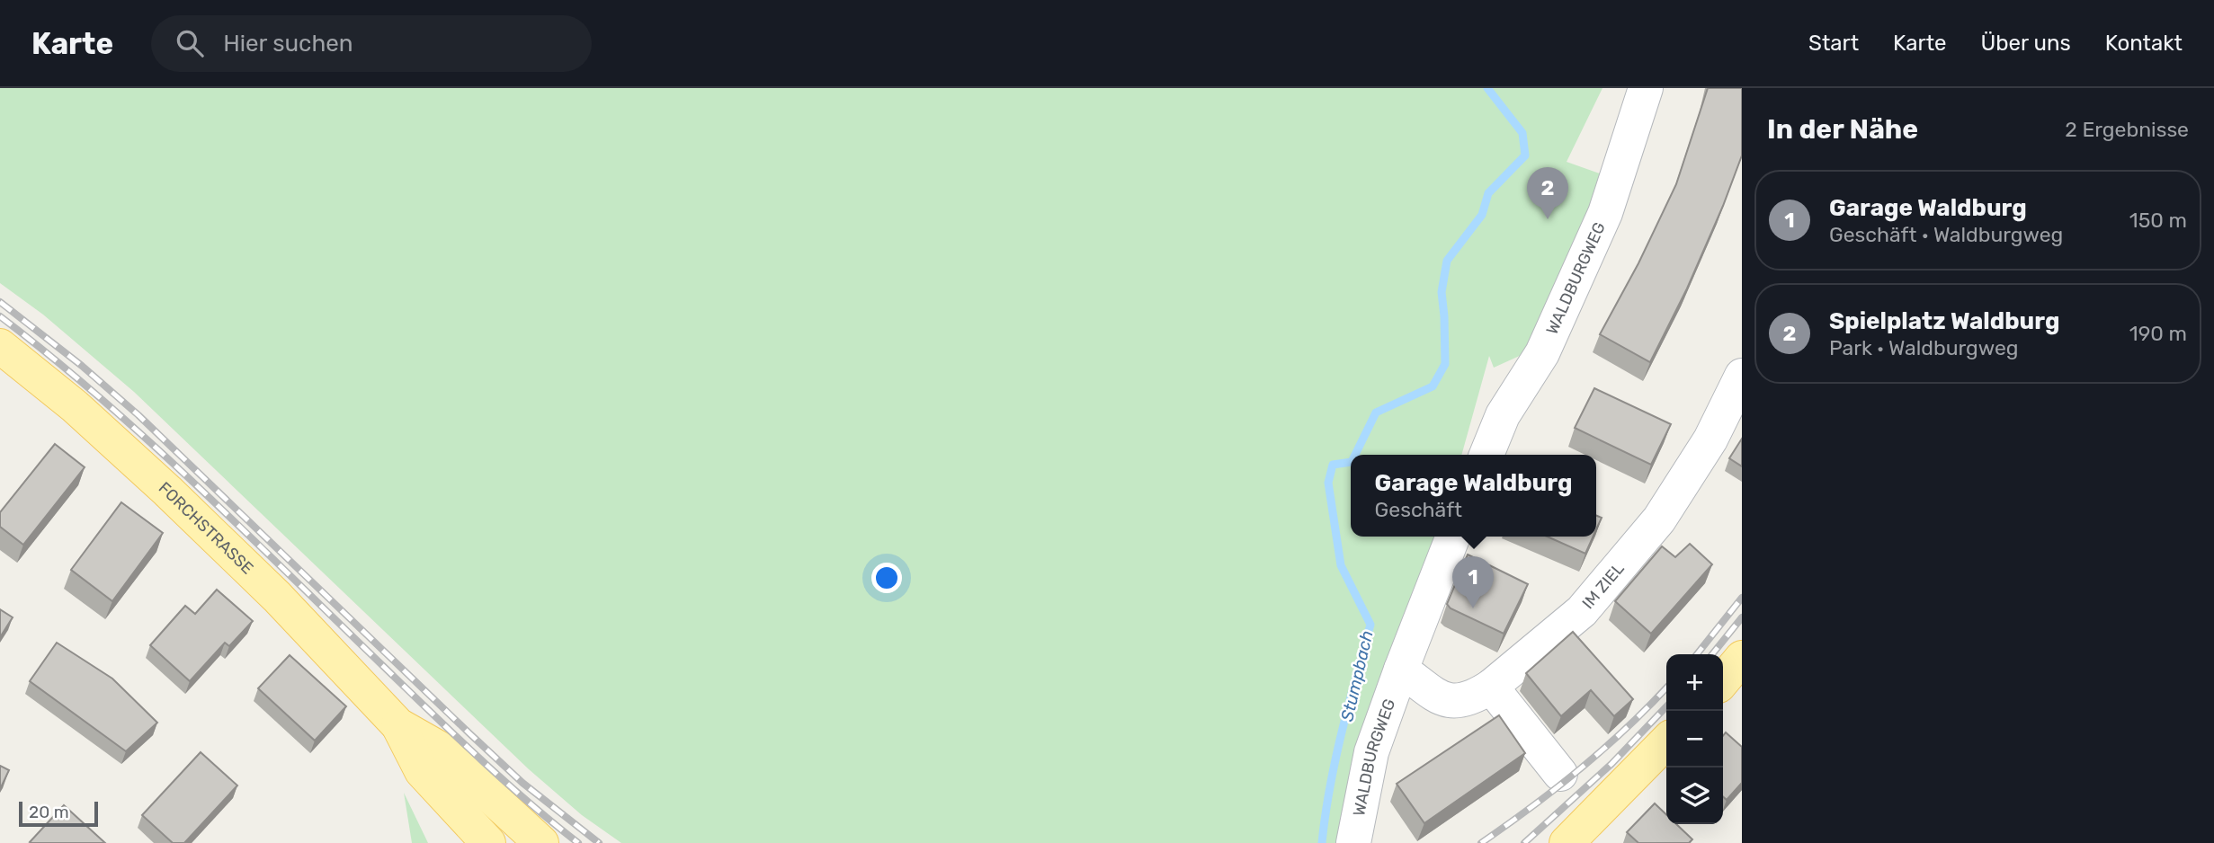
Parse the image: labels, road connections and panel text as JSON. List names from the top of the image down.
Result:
{
  "streets": {
    "main road": ["FORCHSTRASSE"],
    "street": ["WALDBURGWEG", "IM ZIEL"]
  },
  "crossings": [
    ["WALDBURGWEG", "IM ZIEL"]
  ],
  "water": ["Stumpbach"],
  "scale_bar": "20 m",
  "page": {
    "header": "Karte",
    "search": "Hier suchen",
    "nav": [
      "Start",
      "Karte",
      "Über uns",
      "Kontakt"
    ],
    "heading": ["In der Nähe", "2 Ergebnisse"],
    "pins": ["2", "1"],
    "list": [
      {
        "mark": "1",
        "name": "Garage Waldburg",
        "note": "Geschäft · Waldburgweg",
        "value": "150 m"
      },
      {
        "mark": "2",
        "name": "Spielplatz Waldburg",
        "note": "Park · Waldburgweg",
        "value": "190 m"
      }
    ],
    "popup": ["Garage Waldburg", "Geschäft"],
    "map_buttons": ["+", "−"],
    "scale": "20 m"
  }
}
